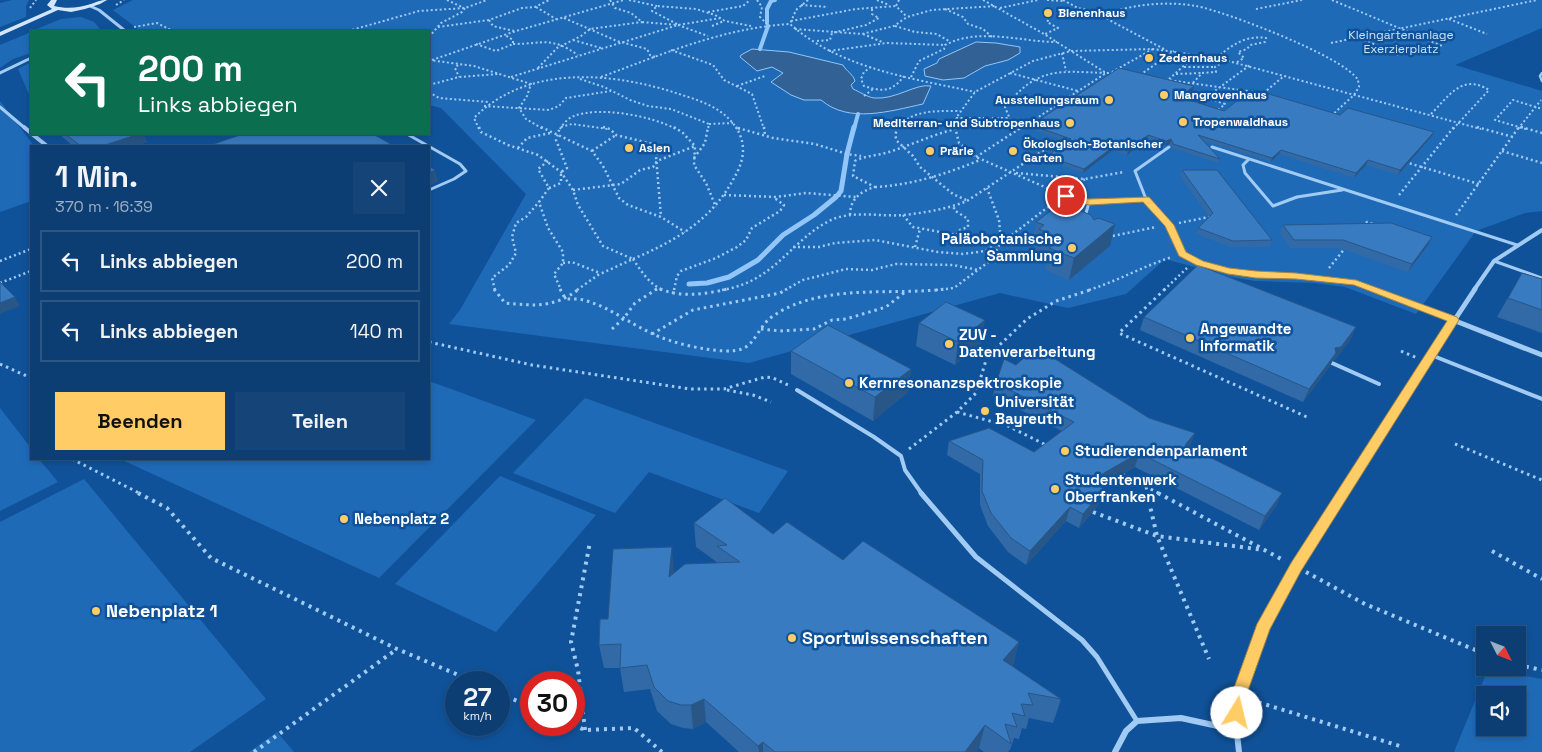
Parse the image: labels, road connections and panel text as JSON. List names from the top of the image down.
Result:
{
  "parks": ["Kleingartenanlage Exerzierplatz"],
  "places": [
    "Bienenhaus",
    "Zedernhaus",
    "Mangrovenhaus",
    "Ausstellungsraum",
    "Tropenwaldhaus",
    "Mediterran- und Subtropenhaus",
    "Asien",
    "Prärie",
    "Ökologisch-Botanischer Garten",
    "Paläobotanische Sammlung",
    "Angewandte Informatik",
    "ZUV - Datenverarbeitung",
    "Kernresonanzspektroskopie",
    "Universität Bayreuth",
    "Studierendenparlament",
    "Studentenwerk Oberfranken",
    "Nebenplatz 2",
    "Nebenplatz 1",
    "Sportwissenschaften"
  ],
  "north": "bottom right",
  "page": {
    "turn": ["200 m", "Links abbiegen"],
    "heading": ["1 Min.", "370 m · 16:39"],
    "list": [
      {
        "name": "Links abbiegen",
        "value": "200 m"
      },
      {
        "name": "Links abbiegen",
        "value": "140 m"
      }
    ],
    "buttons": ["Beenden", "Teilen"],
    "speed": "27 km/h",
    "limit": "30"
  }
}
